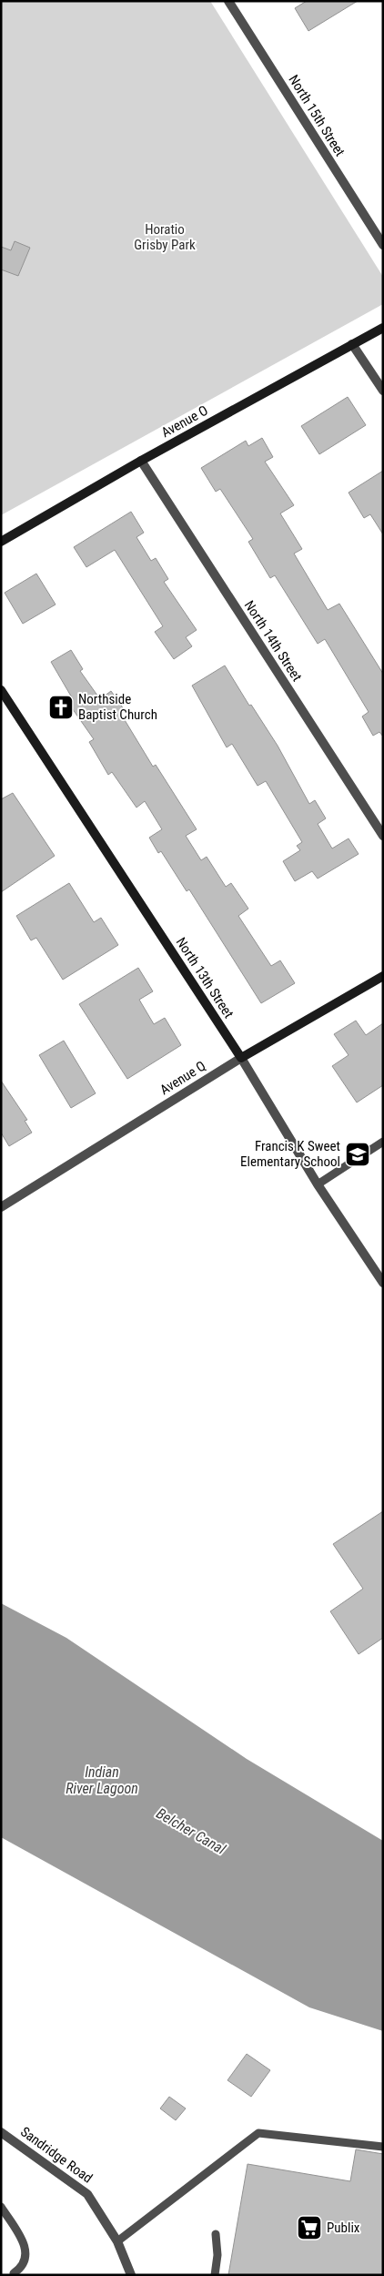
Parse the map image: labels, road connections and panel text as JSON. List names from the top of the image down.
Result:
{
  "streets": {
    "street": [
      "North 15th Street",
      "Avenue O",
      "North 14th Street",
      "North 13th Street",
      "Avenue Q",
      "Sandridge Road"
    ]
  },
  "crossings": [
    ["Avenue O", "North 14th Street"],
    ["North 13th Street", "Avenue Q"]
  ],
  "water": ["Indian River Lagoon", "Belcher Canal"],
  "parks": ["Horatio Grisby Park"],
  "places": {
    "church": ["Northside Baptist Church"],
    "school or university": ["Francis K Sweet Elementary School"],
    "supermarket": ["Publix"]
  }
}
